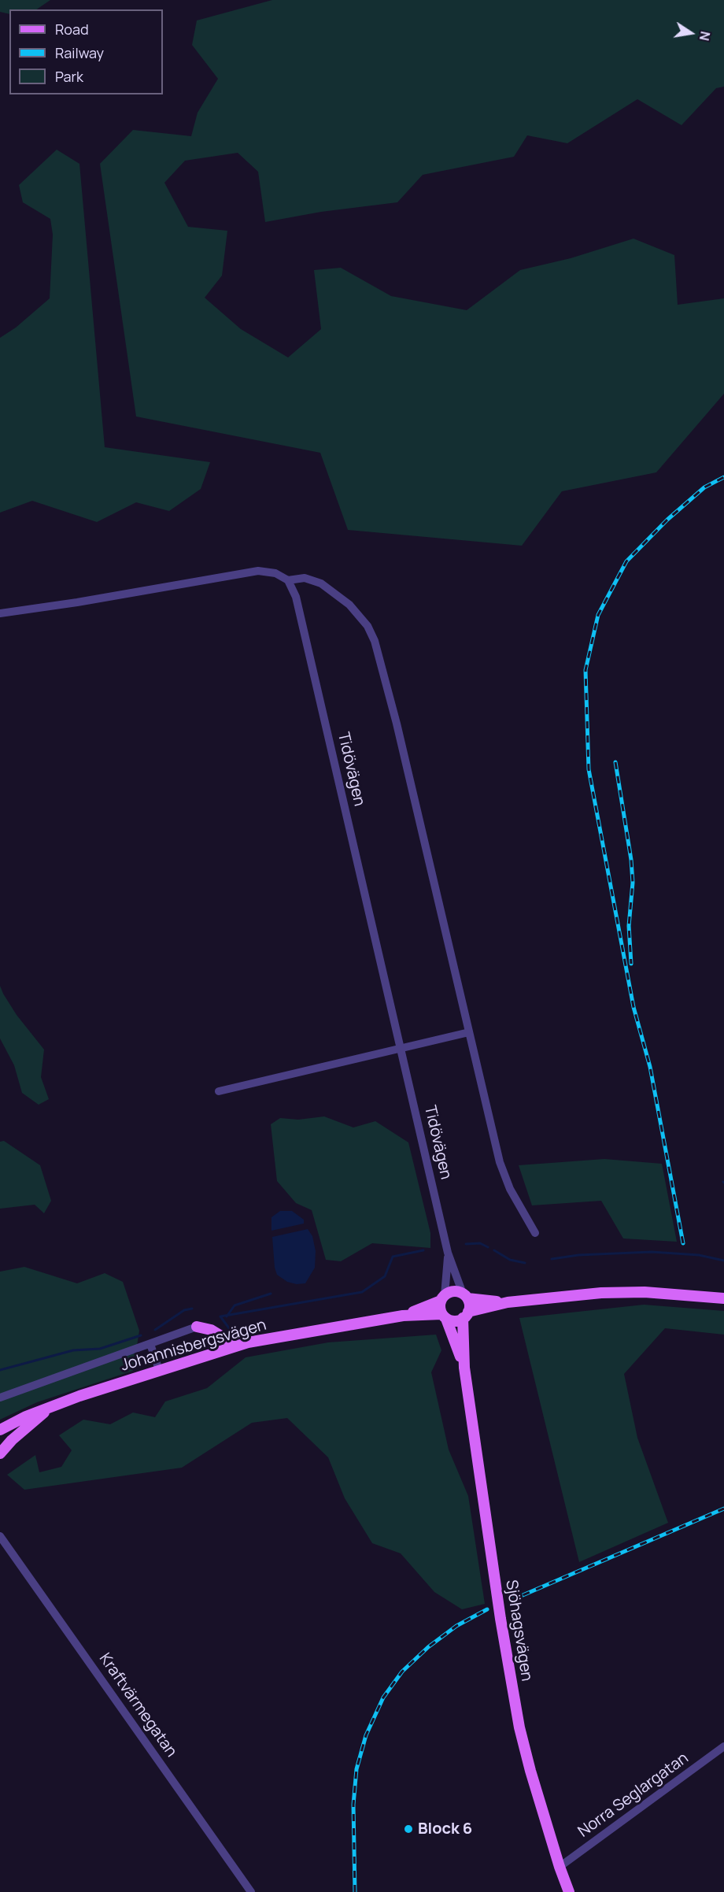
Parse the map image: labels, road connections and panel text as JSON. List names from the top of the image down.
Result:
{
  "streets": {
    "main road": ["Johannisbergsvägen", "Sjöhagsvägen"],
    "street": ["Tidövägen", "Kraftvärmegatan", "Norra Seglargatan"]
  },
  "crossings": [
    ["Tidövägen", "Johannisbergsvägen"],
    ["Tidövägen", "Sjöhagsvägen"],
    ["Johannisbergsvägen", "Sjöhagsvägen"],
    ["Sjöhagsvägen", "Norra Seglargatan"]
  ],
  "places": ["Block 6"],
  "legend": ["Road", "Railway", "Park"],
  "north": "right"
}
